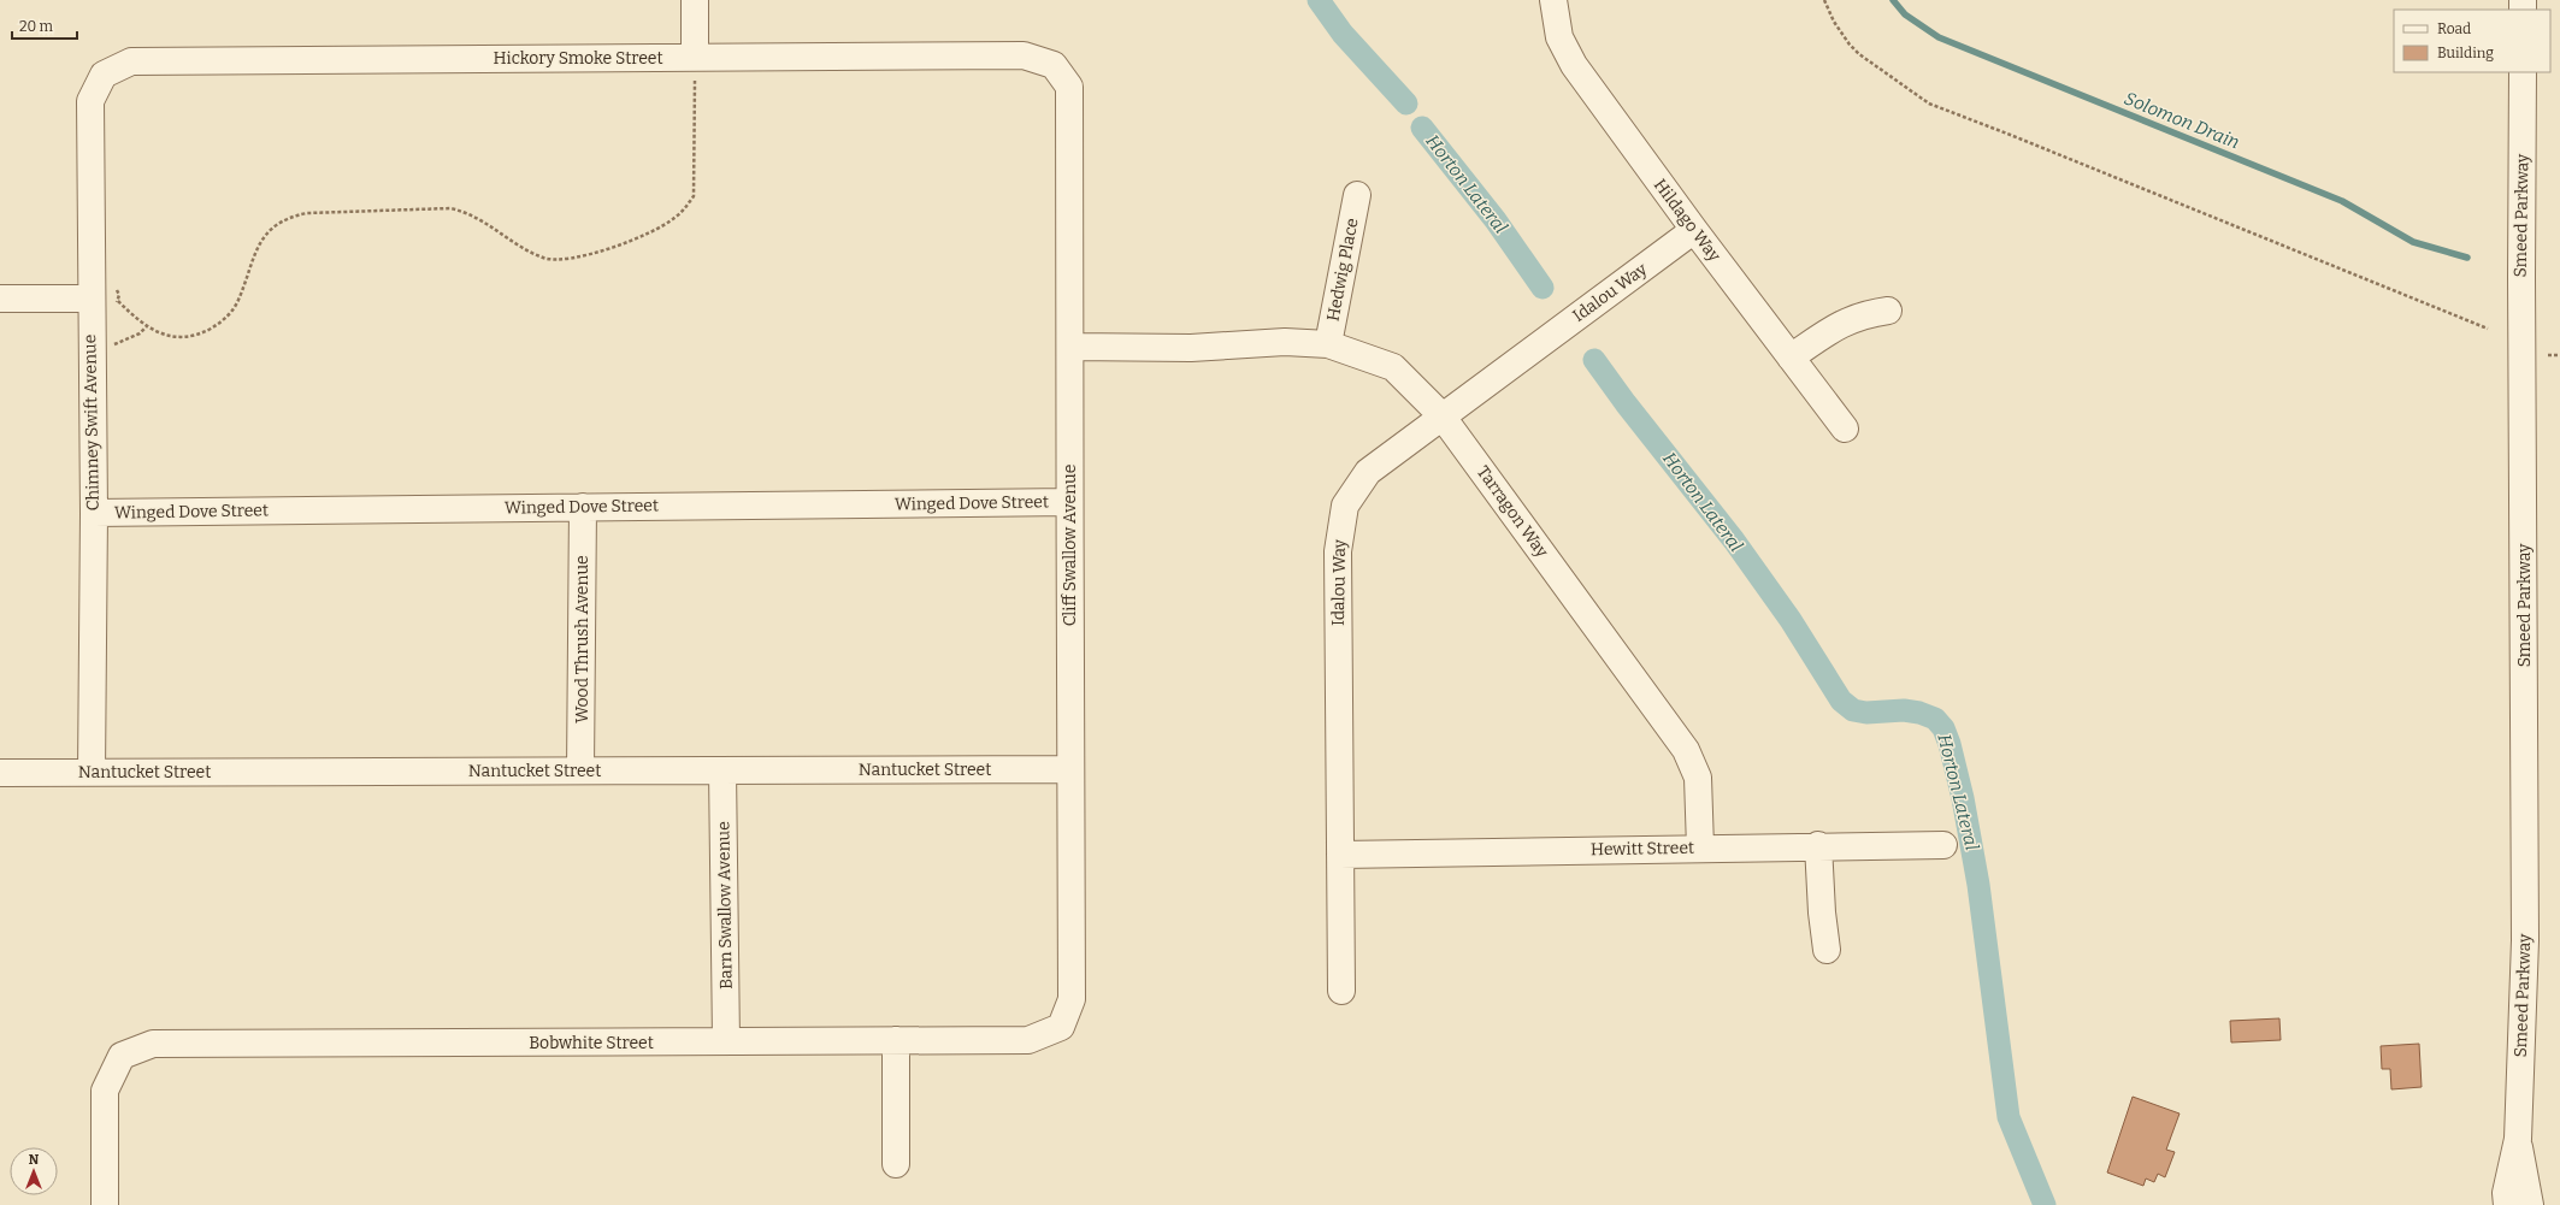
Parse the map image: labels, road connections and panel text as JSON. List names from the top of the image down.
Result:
{
  "streets": {
    "street": [
      "Hickory Smoke Street",
      "Smeed Parkway",
      "Hildago Way",
      "Hedwig Place",
      "Idalou Way",
      "Chimney Swift Avenue",
      "Winged Dove Street",
      "Tarragon Way",
      "Cliff Swallow Avenue",
      "Wood Thrush Avenue",
      "Nantucket Street",
      "Hewitt Street",
      "Barn Swallow Avenue",
      "Bobwhite Street"
    ]
  },
  "crossings": [
    ["Hickory Smoke Street", "Chimney Swift Avenue"],
    ["Hickory Smoke Street", "Cliff Swallow Avenue"],
    ["Hildago Way", "Idalou Way"],
    ["Hedwig Place", "Tarragon Way"],
    ["Idalou Way", "Tarragon Way"],
    ["Idalou Way", "Hewitt Street"],
    ["Chimney Swift Avenue", "Winged Dove Street"],
    ["Chimney Swift Avenue", "Nantucket Street"],
    ["Winged Dove Street", "Cliff Swallow Avenue"],
    ["Winged Dove Street", "Wood Thrush Avenue"],
    ["Tarragon Way", "Cliff Swallow Avenue"],
    ["Tarragon Way", "Hewitt Street"],
    ["Cliff Swallow Avenue", "Nantucket Street"],
    ["Cliff Swallow Avenue", "Bobwhite Street"],
    ["Wood Thrush Avenue", "Nantucket Street"],
    ["Nantucket Street", "Barn Swallow Avenue"],
    ["Barn Swallow Avenue", "Bobwhite Street"]
  ],
  "water": ["Solomon Drain", "Horton Lateral"],
  "legend": ["Road", "Building"],
  "scale_bar": "20 m",
  "north": "top"
}
